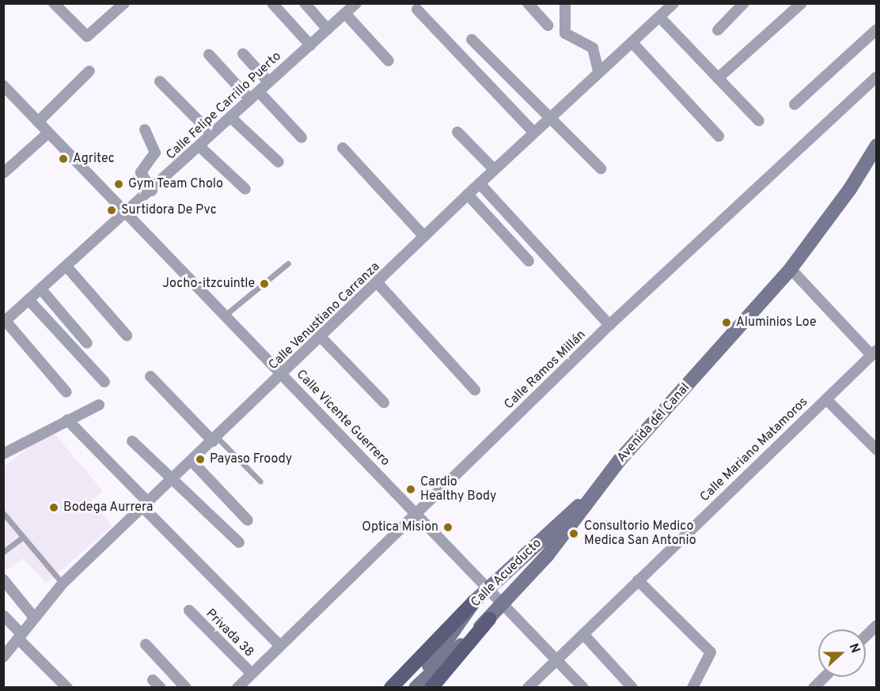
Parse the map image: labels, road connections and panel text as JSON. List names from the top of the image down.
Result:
{
  "streets": {
    "main road": ["Avenida del Canal", "Calle Acueducto"],
    "street": [
      "Calle Felipe Carrillo Puerto",
      "Calle Venustiano Carranza",
      "Calle Ramos Millán",
      "Calle Vicente Guerrero",
      "Calle Mariano Matamoros",
      "Privada 38"
    ]
  },
  "crossings": [
    ["Calle Felipe Carrillo Puerto", "Calle Vicente Guerrero"],
    ["Calle Venustiano Carranza", "Calle Vicente Guerrero"],
    ["Calle Ramos Millán", "Calle Vicente Guerrero"],
    ["Calle Ramos Millán", "Privada 38"],
    ["Calle Vicente Guerrero", "Avenida del Canal"],
    ["Calle Vicente Guerrero", "Calle Mariano Matamoros"],
    ["Calle Vicente Guerrero", "Calle Acueducto"],
    ["Avenida del Canal", "Calle Acueducto"]
  ],
  "places": [
    "Agritec",
    "Gym Team Cholo",
    "Surtidora De Pvc",
    "Jocho-itzcuintle",
    "Aluminios Loe",
    "Payaso Froody",
    "Cardio Healthy Body",
    "Bodega Aurrera",
    "Optica Mision",
    "Consultorio Medico Medica San Antonio"
  ],
  "north": "right"
}
